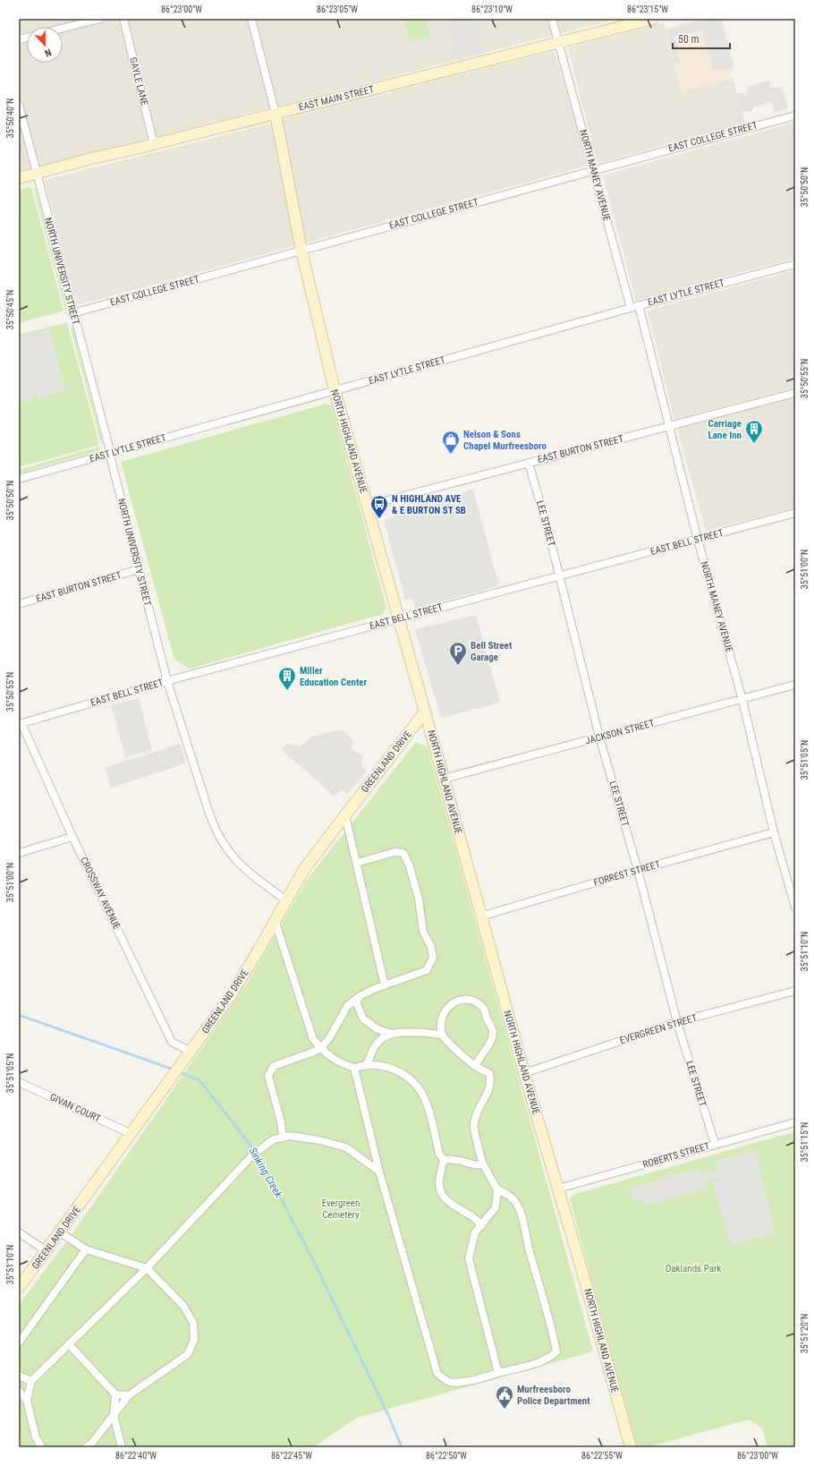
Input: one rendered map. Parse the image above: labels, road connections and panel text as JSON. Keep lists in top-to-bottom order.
{
  "streets": {
    "street": [
      "GAYLE LANE",
      "EAST MAIN STREET",
      "EAST COLLEGE STREET",
      "NORTH MANEY AVENUE",
      "NORTH UNIVERSITY STREET",
      "EAST LYTLE STREET",
      "NORTH HIGHLAND AVENUE",
      "EAST BURTON STREET",
      "LEE STREET",
      "EAST BELL STREET",
      "JACKSON STREET",
      "GREENLAND DRIVE",
      "FORREST STREET",
      "CROSSWAY AVENUE",
      "EVERGREEN STREET",
      "GIVAN COURT",
      "ROBERTS STREET"
    ]
  },
  "crossings": [
    ["GAYLE LANE", "EAST MAIN STREET"],
    ["EAST MAIN STREET", "NORTH MANEY AVENUE"],
    ["EAST MAIN STREET", "NORTH UNIVERSITY STREET"],
    ["EAST MAIN STREET", "NORTH HIGHLAND AVENUE"],
    ["EAST COLLEGE STREET", "NORTH MANEY AVENUE"],
    ["EAST COLLEGE STREET", "NORTH UNIVERSITY STREET"],
    ["EAST COLLEGE STREET", "NORTH HIGHLAND AVENUE"],
    ["NORTH MANEY AVENUE", "EAST LYTLE STREET"],
    ["NORTH MANEY AVENUE", "EAST BURTON STREET"],
    ["NORTH MANEY AVENUE", "EAST BELL STREET"],
    ["NORTH MANEY AVENUE", "JACKSON STREET"],
    ["NORTH MANEY AVENUE", "FORREST STREET"],
    ["NORTH UNIVERSITY STREET", "EAST LYTLE STREET"],
    ["NORTH UNIVERSITY STREET", "EAST BURTON STREET"],
    ["NORTH UNIVERSITY STREET", "EAST BELL STREET"],
    ["NORTH UNIVERSITY STREET", "GREENLAND DRIVE"],
    ["EAST LYTLE STREET", "NORTH HIGHLAND AVENUE"],
    ["NORTH HIGHLAND AVENUE", "EAST BURTON STREET"],
    ["NORTH HIGHLAND AVENUE", "EAST BELL STREET"],
    ["NORTH HIGHLAND AVENUE", "JACKSON STREET"],
    ["NORTH HIGHLAND AVENUE", "GREENLAND DRIVE"],
    ["NORTH HIGHLAND AVENUE", "FORREST STREET"],
    ["NORTH HIGHLAND AVENUE", "EVERGREEN STREET"],
    ["NORTH HIGHLAND AVENUE", "ROBERTS STREET"],
    ["EAST BURTON STREET", "LEE STREET"],
    ["LEE STREET", "EAST BELL STREET"],
    ["LEE STREET", "JACKSON STREET"],
    ["LEE STREET", "FORREST STREET"],
    ["LEE STREET", "EVERGREEN STREET"],
    ["LEE STREET", "ROBERTS STREET"],
    ["EAST BELL STREET", "CROSSWAY AVENUE"],
    ["GREENLAND DRIVE", "CROSSWAY AVENUE"],
    ["GREENLAND DRIVE", "GIVAN COURT"]
  ],
  "water": ["Sinking Creek"],
  "parks": ["Evergreen Cemetery", "Oaklands Park"],
  "places": {
    "building": ["Carriage Lane Inn", "Miller Education Center"],
    "shop": ["Nelson & Sons Chapel Murfreesboro"],
    "bus stop": ["N HIGHLAND AVE & E BURTON ST SB"],
    "parking": ["Bell Street Garage"],
    "public building": ["Murfreesboro Police Department"]
  },
  "scale_bar": "50 m",
  "north": "bottom",
  "coordinates": [
    "86°23'00\"W",
    "86°23'05\"W",
    "86°23'10\"W",
    "86°23'15\"W",
    "35°50'40\"N",
    "35°50'50\"N",
    "35°50'45\"N",
    "35°50'55\"N",
    "35°51'00\"N",
    "35°51'05\"N",
    "35°51'10\"N",
    "35°51'15\"N",
    "35°51'20\"N",
    "86°22'40\"W",
    "86°22'45\"W",
    "86°22'50\"W",
    "86°22'55\"W"
  ]
}
